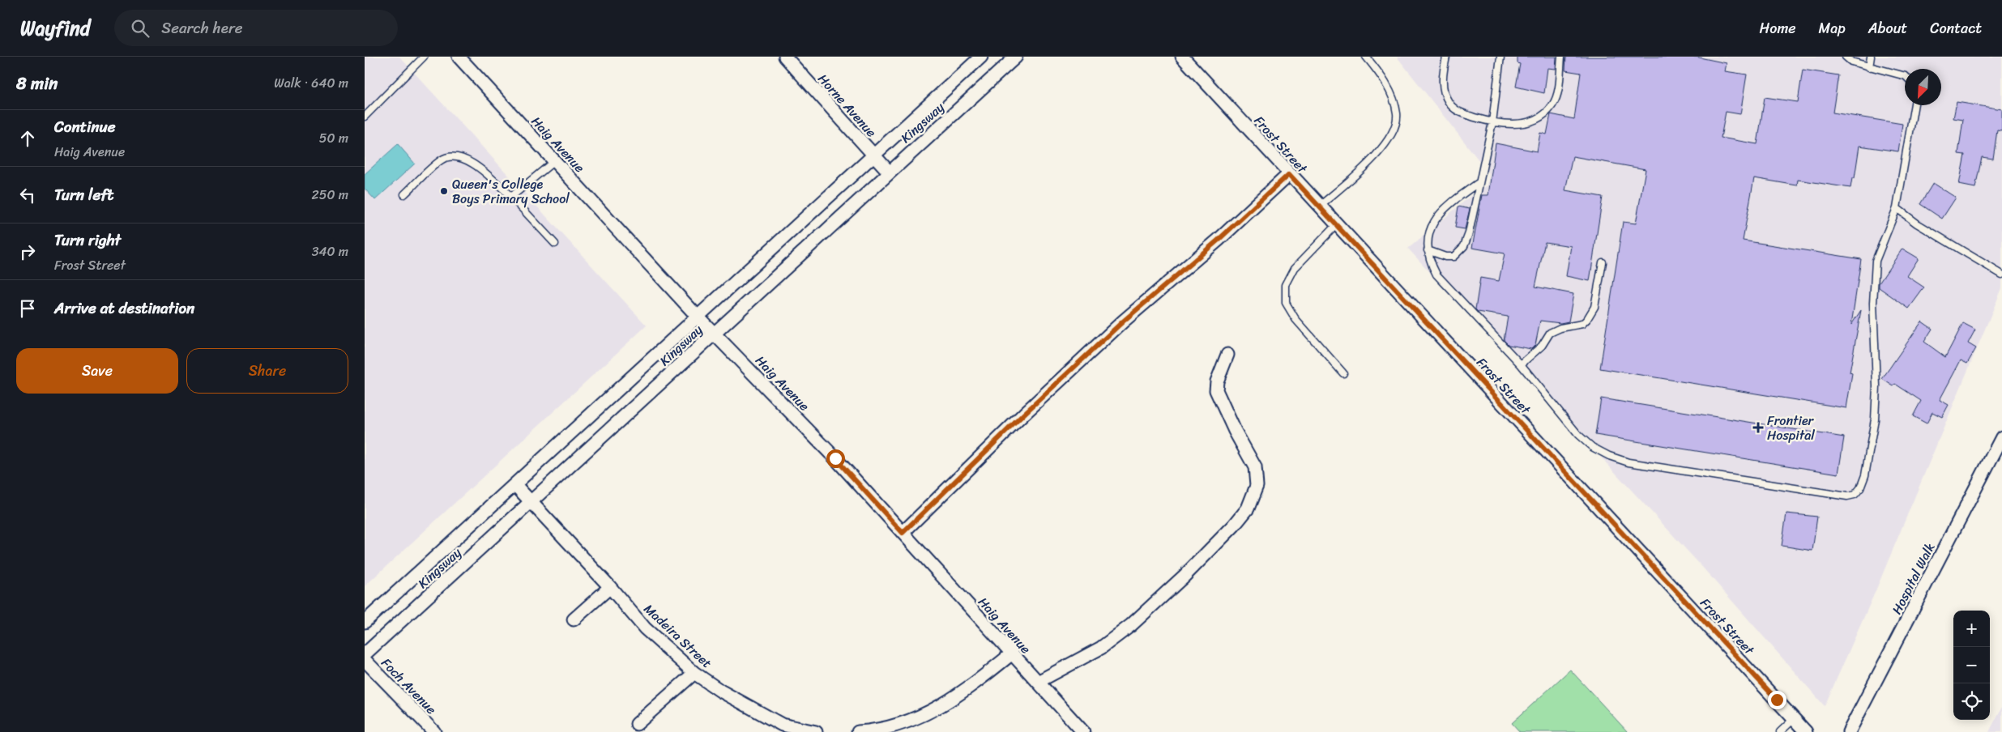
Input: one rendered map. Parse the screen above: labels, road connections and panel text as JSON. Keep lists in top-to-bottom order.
{
  "streets": {
    "street": [
      "Horne Avenue",
      "Kingsway",
      "Haig Avenue",
      "Frost Street",
      "Hospital Walk",
      "Madeira Street",
      "Foch Avenue"
    ]
  },
  "crossings": [
    ["Horne Avenue", "Kingsway"],
    ["Kingsway", "Haig Avenue"],
    ["Kingsway", "Madeira Street"]
  ],
  "places": {
    "other": ["Queen's College Boys Primary School"],
    "health": ["Frontier Hospital"]
  },
  "north": "bottom left",
  "page": {
    "header": "Wayfind",
    "search": "Search here",
    "nav": [
      "Home",
      "Map",
      "About",
      "Contact"
    ],
    "heading": ["8 min", "Walk · 640 m"],
    "list": [
      ["Continue", "Haig Avenue", "50 m"],
      ["Turn left", "250 m"],
      ["Turn right", "Frost Street", "340 m"],
      "Arrive at destination"
    ],
    "buttons": ["Save", "Share"],
    "map_buttons": ["+", "−"]
  }
}
